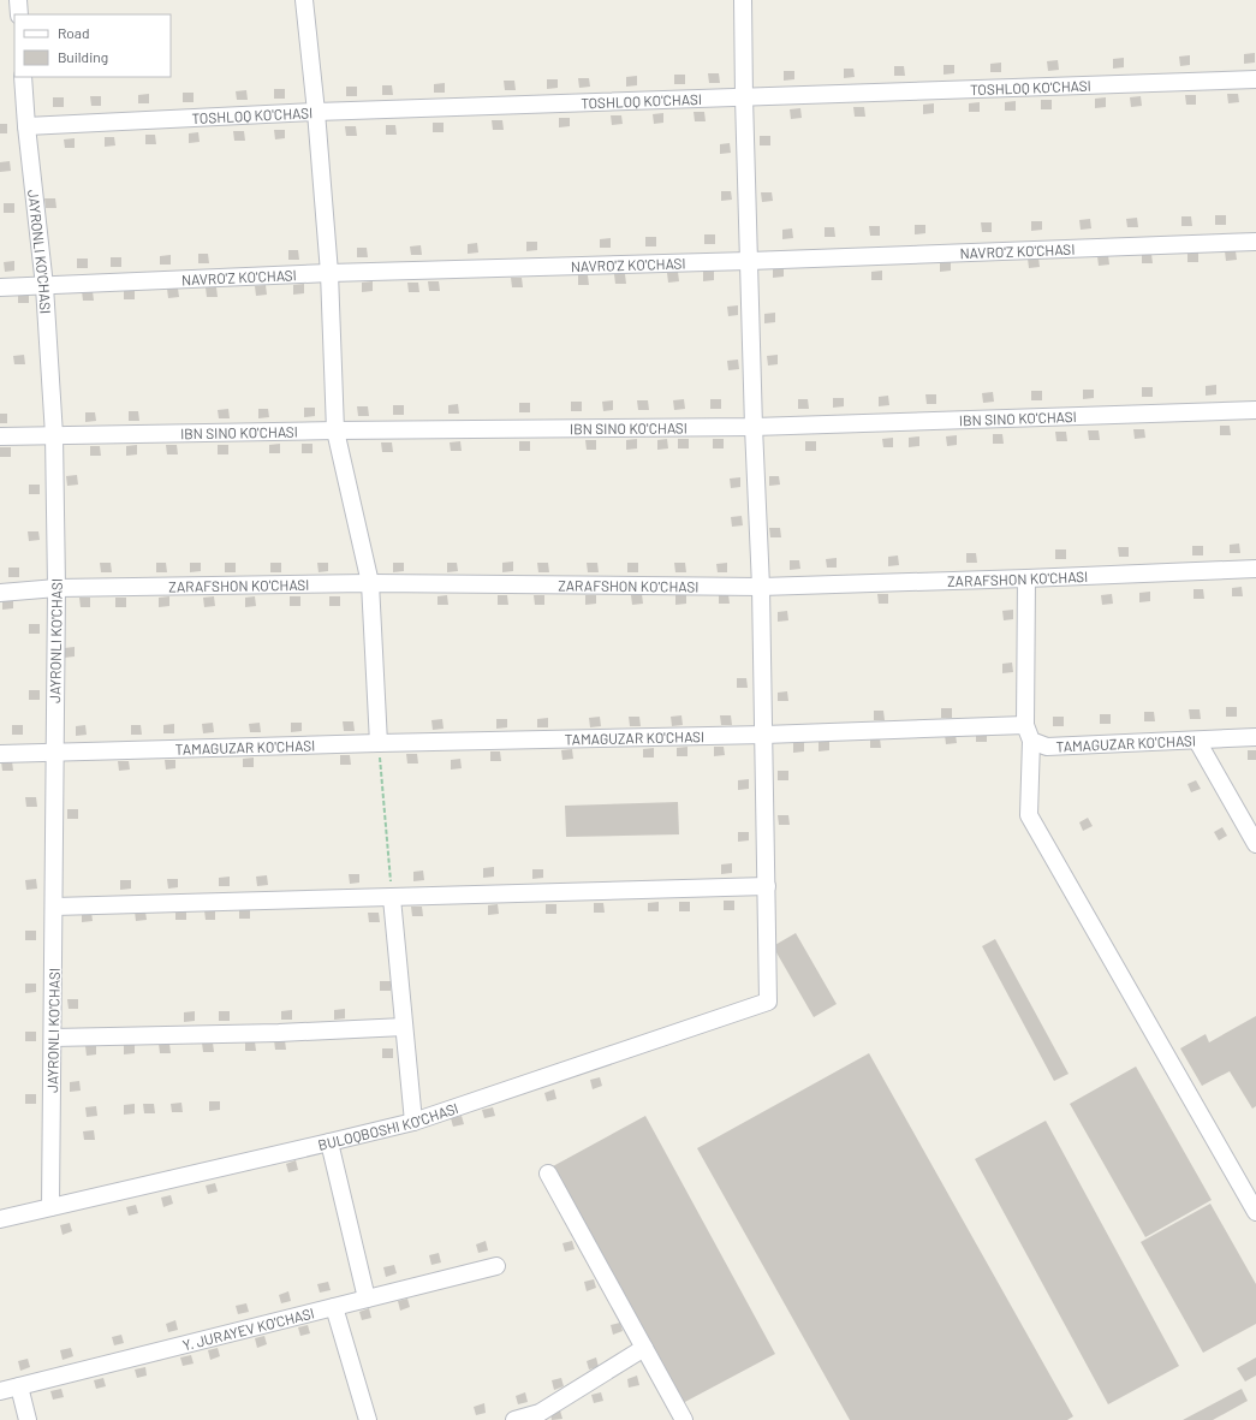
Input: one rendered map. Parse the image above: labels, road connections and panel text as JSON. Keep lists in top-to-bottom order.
{
  "streets": {
    "street": [
      "TOSHLOQ KO'CHASI",
      "NAVRO'Z KO'CHASI",
      "JAYRONLI KO'CHASI",
      "IBN SINO KO'CHASI",
      "ZARAFSHON KO'CHASI",
      "TAMAGUZAR KO'CHASI",
      "BULOQBOSHI KO'CHASI",
      "Y. JURAYEV KO'CHASI"
    ]
  },
  "crossings": [
    ["TOSHLOQ KO'CHASI", "JAYRONLI KO'CHASI"],
    ["NAVRO'Z KO'CHASI", "JAYRONLI KO'CHASI"],
    ["JAYRONLI KO'CHASI", "IBN SINO KO'CHASI"],
    ["JAYRONLI KO'CHASI", "ZARAFSHON KO'CHASI"],
    ["JAYRONLI KO'CHASI", "TAMAGUZAR KO'CHASI"],
    ["JAYRONLI KO'CHASI", "BULOQBOSHI KO'CHASI"]
  ],
  "legend": ["Road", "Building"]
}
